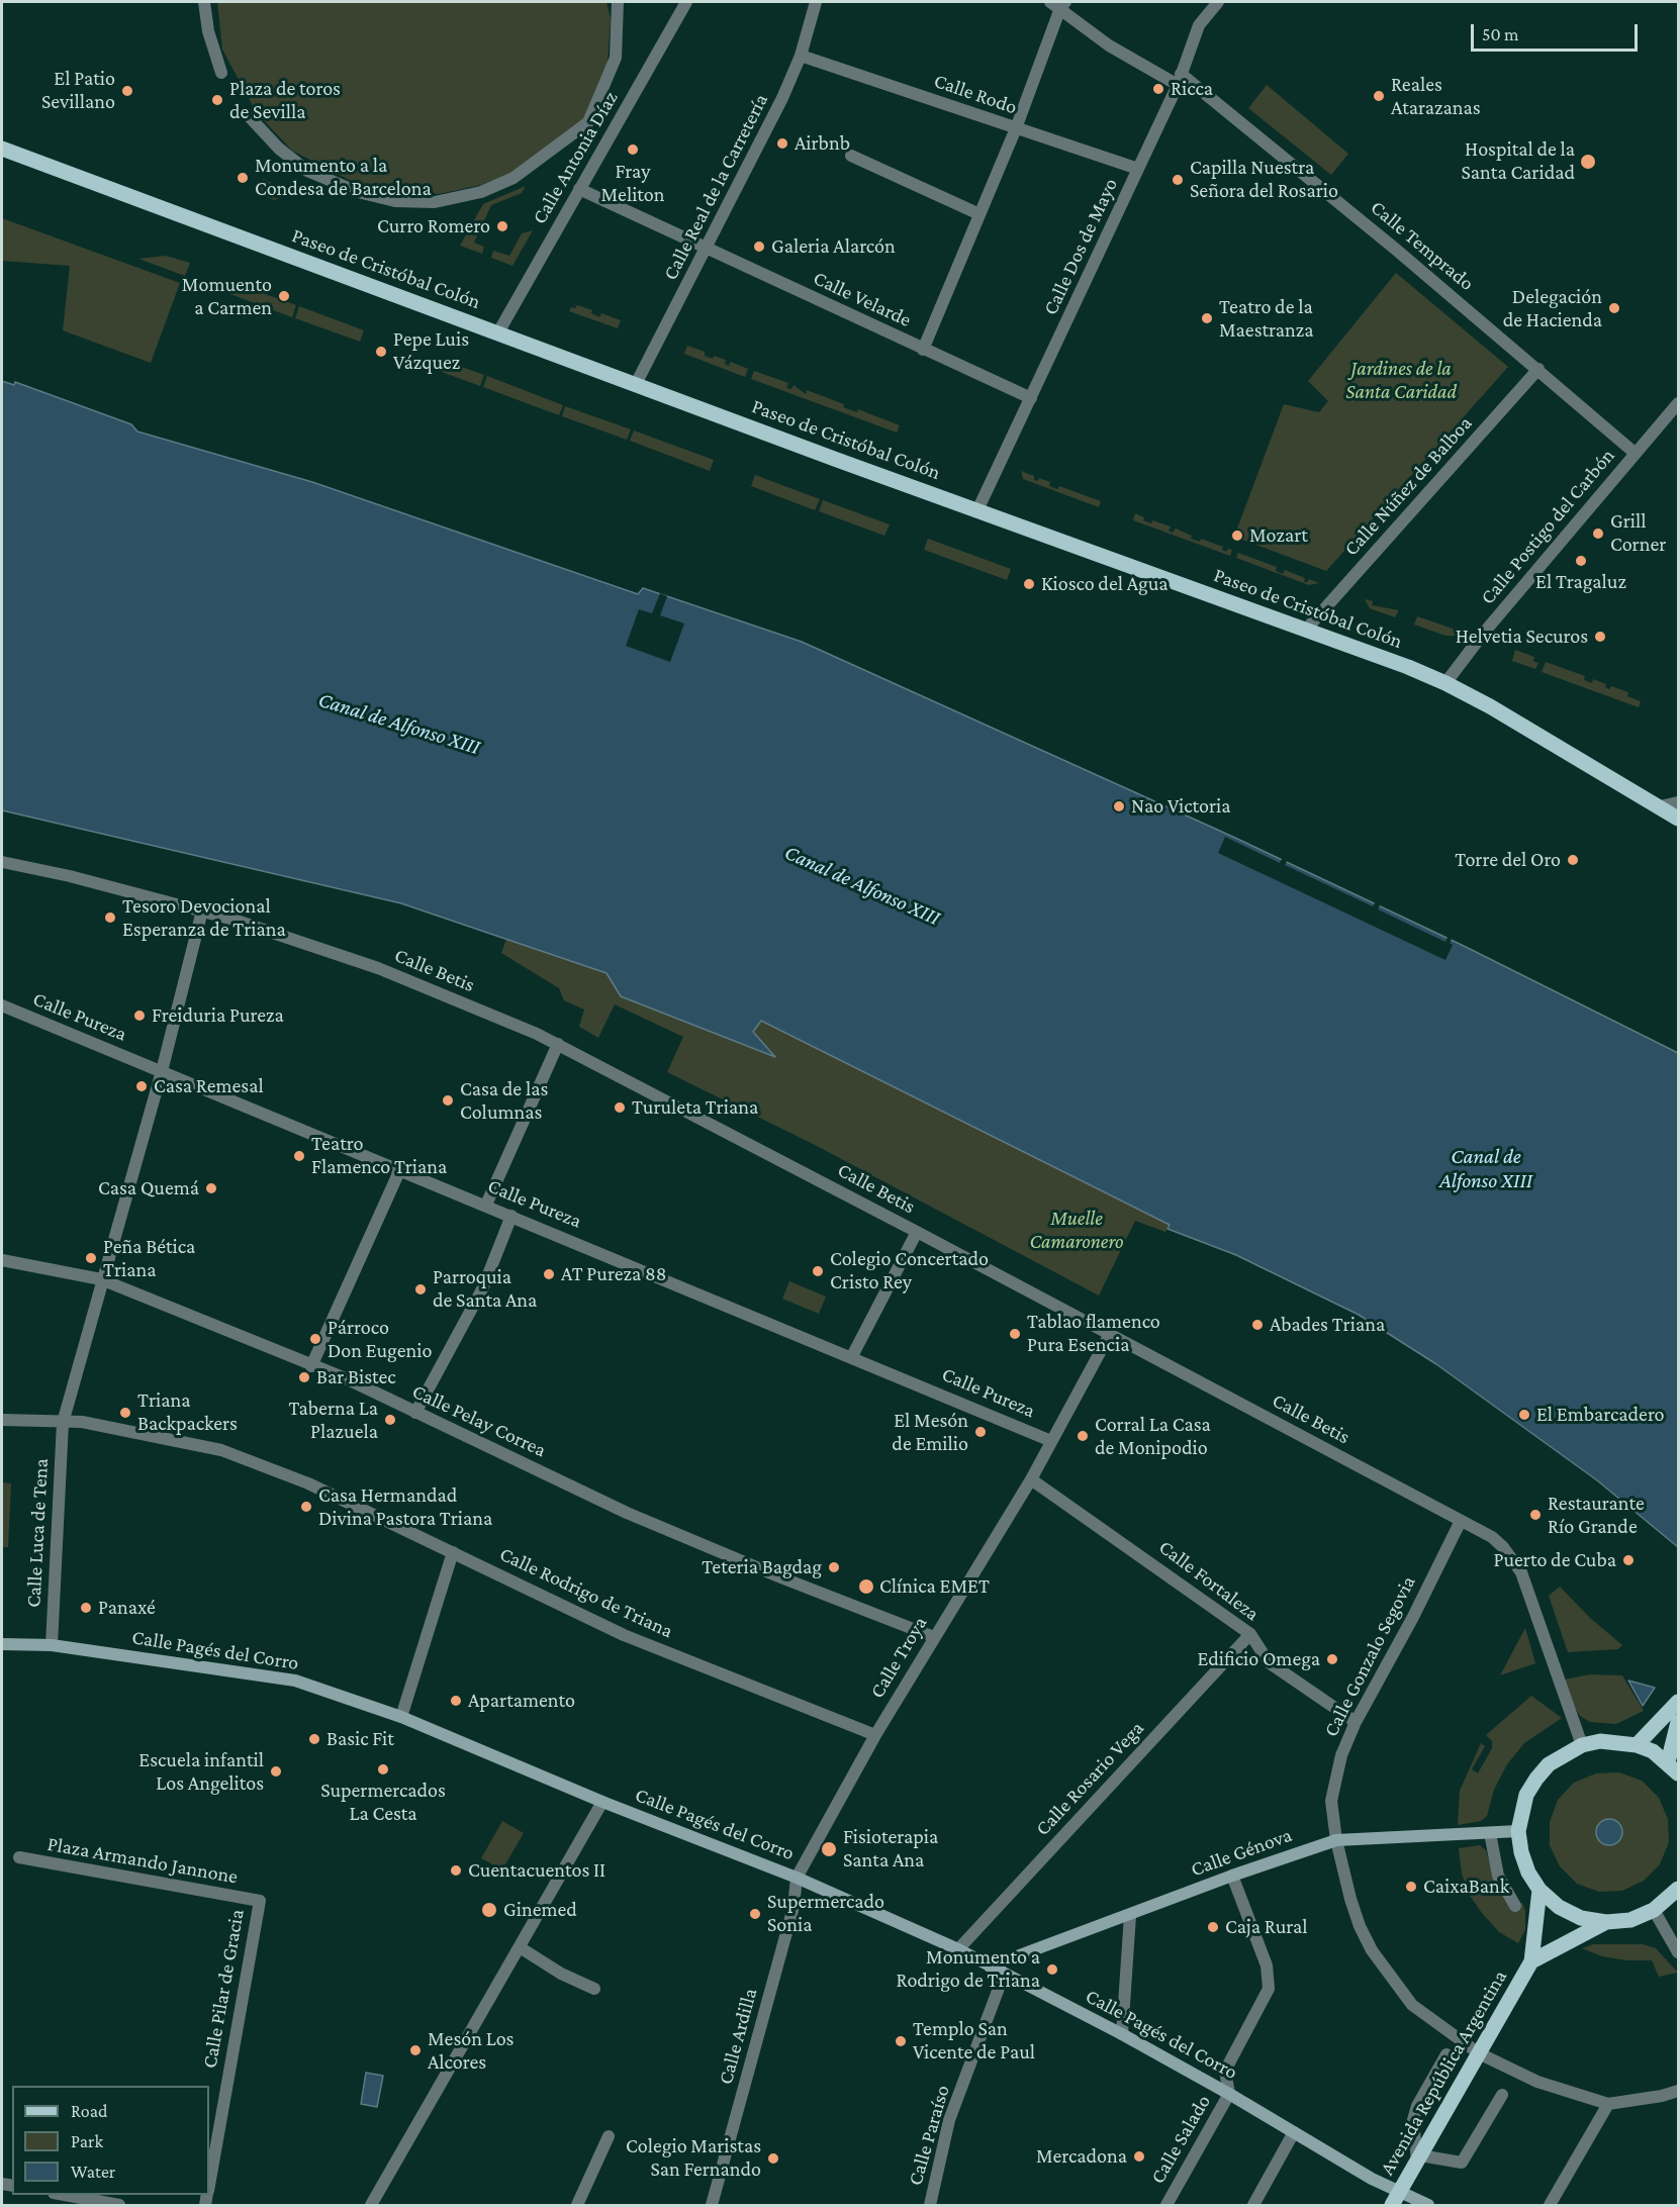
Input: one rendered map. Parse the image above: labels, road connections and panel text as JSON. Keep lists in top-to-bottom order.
{
  "streets": {
    "main road": [
      "Paseo de Cristóbal Colón",
      "Calle Pagés del Corro",
      "Calle Génova",
      "Avenida República Argentina"
    ],
    "street": [
      "Calle Rodo",
      "Calle Antonia Díaz",
      "Calle Real de la Carretería",
      "Calle Temprado",
      "Calle Dos de Mayo",
      "Calle Velarde",
      "Calle Núñez de Balboa",
      "Calle Postigo del Carbón",
      "Calle Betis",
      "Calle Pureza",
      "Calle Pelay Correa",
      "Calle Luca de Tena",
      "Calle Fortaleza",
      "Calle Rodrigo de Triana",
      "Calle Gonzalo Segovia",
      "Calle Troya",
      "Calle Rosario Vega",
      "Plaza Armando Jannone",
      "Calle Pilar de Gracia",
      "Calle Ardilla",
      "Calle Paraíso",
      "Calle Salado"
    ]
  },
  "crossings": [
    ["Calle Rodo", "Calle Real de la Carretería"],
    ["Calle Rodo", "Calle Dos de Mayo"],
    ["Calle Antonia Díaz", "Paseo de Cristóbal Colón"],
    ["Calle Antonia Díaz", "Calle Velarde"],
    ["Calle Real de la Carretería", "Paseo de Cristóbal Colón"],
    ["Calle Real de la Carretería", "Calle Velarde"],
    ["Calle Temprado", "Calle Dos de Mayo"],
    ["Calle Temprado", "Calle Núñez de Balboa"],
    ["Calle Temprado", "Calle Postigo del Carbón"],
    ["Calle Dos de Mayo", "Paseo de Cristóbal Colón"],
    ["Calle Dos de Mayo", "Calle Velarde"],
    ["Paseo de Cristóbal Colón", "Calle Núñez de Balboa"],
    ["Paseo de Cristóbal Colón", "Calle Postigo del Carbón"],
    ["Calle Betis", "Calle Luca de Tena"],
    ["Calle Betis", "Calle Gonzalo Segovia"],
    ["Calle Betis", "Calle Troya"],
    ["Calle Pureza", "Calle Luca de Tena"],
    ["Calle Pureza", "Calle Troya"],
    ["Calle Pelay Correa", "Calle Luca de Tena"],
    ["Calle Pelay Correa", "Calle Troya"],
    ["Calle Luca de Tena", "Calle Rodrigo de Triana"],
    ["Calle Luca de Tena", "Calle Pagés del Corro"],
    ["Calle Fortaleza", "Calle Gonzalo Segovia"],
    ["Calle Fortaleza", "Calle Troya"],
    ["Calle Fortaleza", "Calle Rosario Vega"],
    ["Calle Rodrigo de Triana", "Calle Troya"],
    ["Calle Pagés del Corro", "Calle Troya"],
    ["Calle Pagés del Corro", "Calle Rosario Vega"],
    ["Calle Pagés del Corro", "Calle Génova"],
    ["Calle Pagés del Corro", "Calle Ardilla"],
    ["Calle Pagés del Corro", "Avenida República Argentina"],
    ["Calle Pagés del Corro", "Calle Paraíso"],
    ["Calle Pagés del Corro", "Calle Salado"],
    ["Calle Gonzalo Segovia", "Calle Génova"],
    ["Calle Gonzalo Segovia", "Avenida República Argentina"],
    ["Calle Troya", "Calle Ardilla"],
    ["Plaza Armando Jannone", "Calle Pilar de Gracia"]
  ],
  "water": ["Canal de Alfonso XIII"],
  "parks": ["Jardines de la Santa Caridad", "Muelle Camaronero"],
  "places": [
    "Ricca",
    "El Patio Sevillano",
    "Reales Atarazanas",
    "Plaza de toros de Sevilla",
    "Airbnb",
    "Fray Meliton",
    "Hospital de la Santa Caridad",
    "Monumento a la Condesa de Barcelona",
    "Capilla Nuestra Señora del Rosario",
    "Curro Romero",
    "Galeria Alarcón",
    "Momuento a Carmen",
    "Delegación de Hacienda",
    "Teatro de la Maestranza",
    "Pepe Luis Vázquez",
    "Grill Corner",
    "Mozart",
    "El Tragaluz",
    "Kiosco del Agua",
    "Helvetia Securos",
    "Nao Victoria",
    "Torre del Oro",
    "Tesoro Devocional Esperanza de Triana",
    "Freiduria Pureza",
    "Casa Remesal",
    "Casa de las Columnas",
    "Turuleta Triana",
    "Teatro Flamenco Triana",
    "Casa Quemá",
    "Peña Bética Triana",
    "Colegio Concertado Cristo Rey",
    "AT Pureza 88",
    "Parroquia de Santa Ana",
    "Abades Triana",
    "Tablao flamenco Pura Esencia",
    "Párroco Don Eugenio",
    "Bar Bistec",
    "Triana Backpackers",
    "El Embarcadero",
    "Taberna La Plazuela",
    "El Mesón de Emilio",
    "Corral La Casa de Monipodio",
    "Casa Hermandad Divina Pastora Triana",
    "Restaurante Río Grande",
    "Puerto de Cuba",
    "Teteria Bagdag",
    "Clínica EMET",
    "Panaxé",
    "Edificio Omega",
    "Apartamento",
    "Basic Fit",
    "Supermercados La Cesta",
    "Escuela infantil Los Angelitos",
    "Fisioterapia Santa Ana",
    "Cuentacuentos II",
    "CaixaBank",
    "Ginemed",
    "Supermercado Sonia",
    "Caja Rural",
    "Monumento a Rodrigo de Triana",
    "Templo San Vicente de Paul",
    "Mesón Los Alcores",
    "Mercadona",
    "Colegio Maristas San Fernando"
  ],
  "legend": ["Road", "Park", "Water"],
  "scale_bar": "50 m"
}
